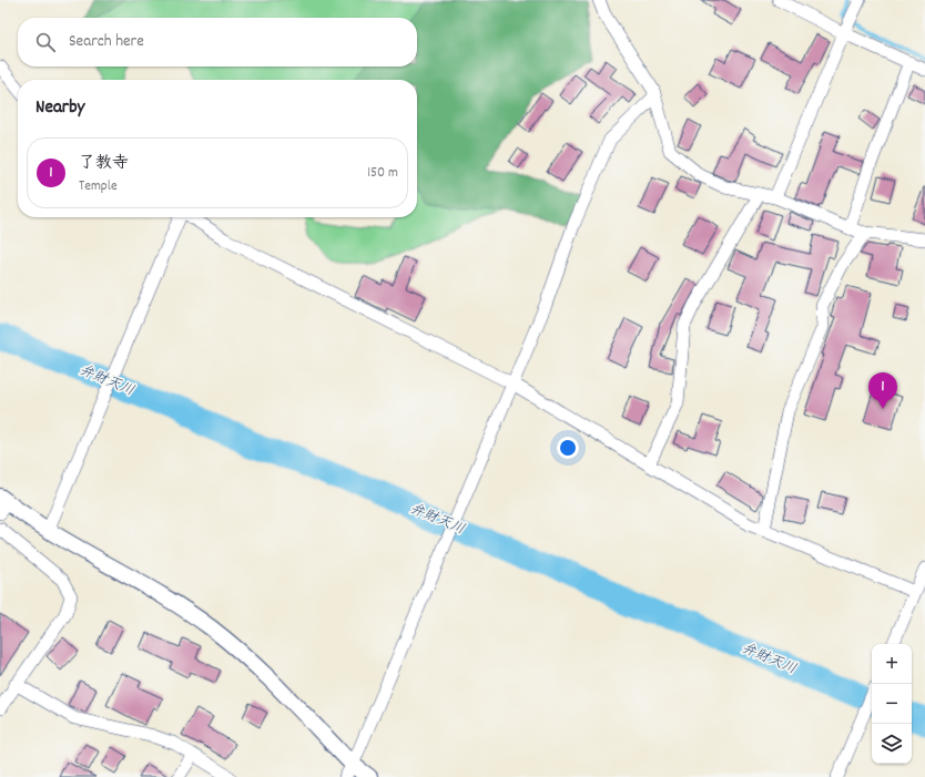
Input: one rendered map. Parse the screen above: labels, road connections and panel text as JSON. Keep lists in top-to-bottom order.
{
  "water": ["弁財天川"],
  "page": {
    "search": "Search here",
    "heading": "Nearby",
    "list": [
      {
        "mark": "1",
        "name": "了教寺",
        "note": "Temple",
        "value": "150 m"
      }
    ],
    "pins": "1",
    "map_buttons": ["+", "−"]
  }
}
